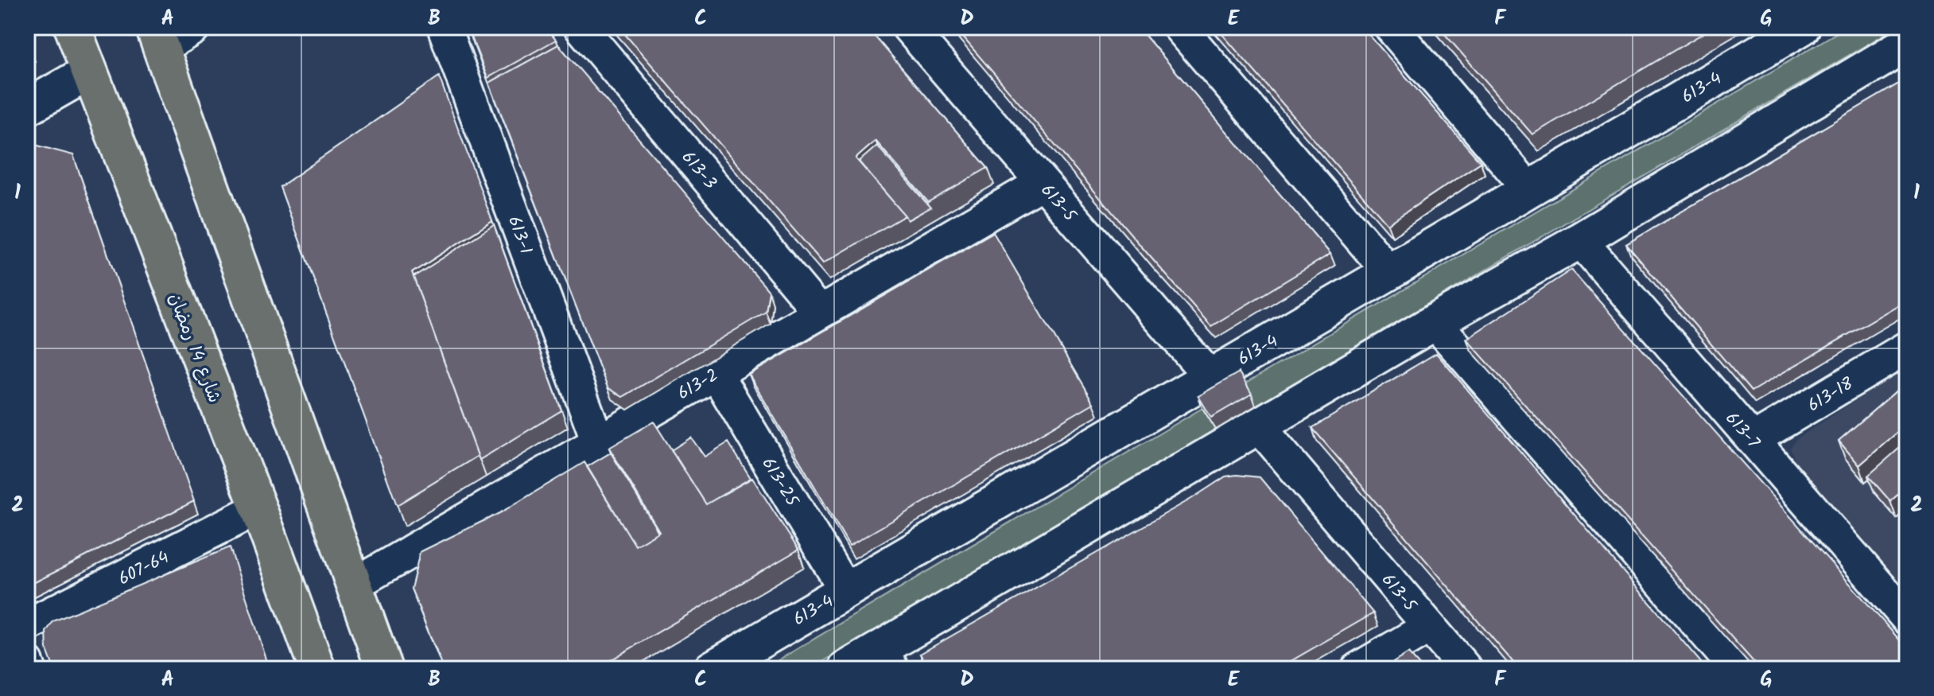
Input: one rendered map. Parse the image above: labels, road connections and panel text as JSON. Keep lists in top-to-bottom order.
{
  "streets": {
    "main road": ["شارع 14 رمضان"],
    "street": [
      "613-4",
      "613-3",
      "613-5",
      "613-1",
      "613-2",
      "613-18",
      "613-7",
      "613-25",
      "607-64"
    ]
  },
  "crossings": [
    ["613-4", "613-5"],
    ["613-4", "613-25"],
    ["613-3", "613-2"],
    ["613-5", "613-2"],
    ["613-1", "613-2"],
    ["شارع 14 رمضان", "607-64"],
    ["613-2", "613-25"],
    ["613-18", "613-7"]
  ],
  "grid": {
    "columns": [
      "A",
      "B",
      "C",
      "D",
      "E",
      "F",
      "G"
    ],
    "rows": ["1", "2"]
  }
}
